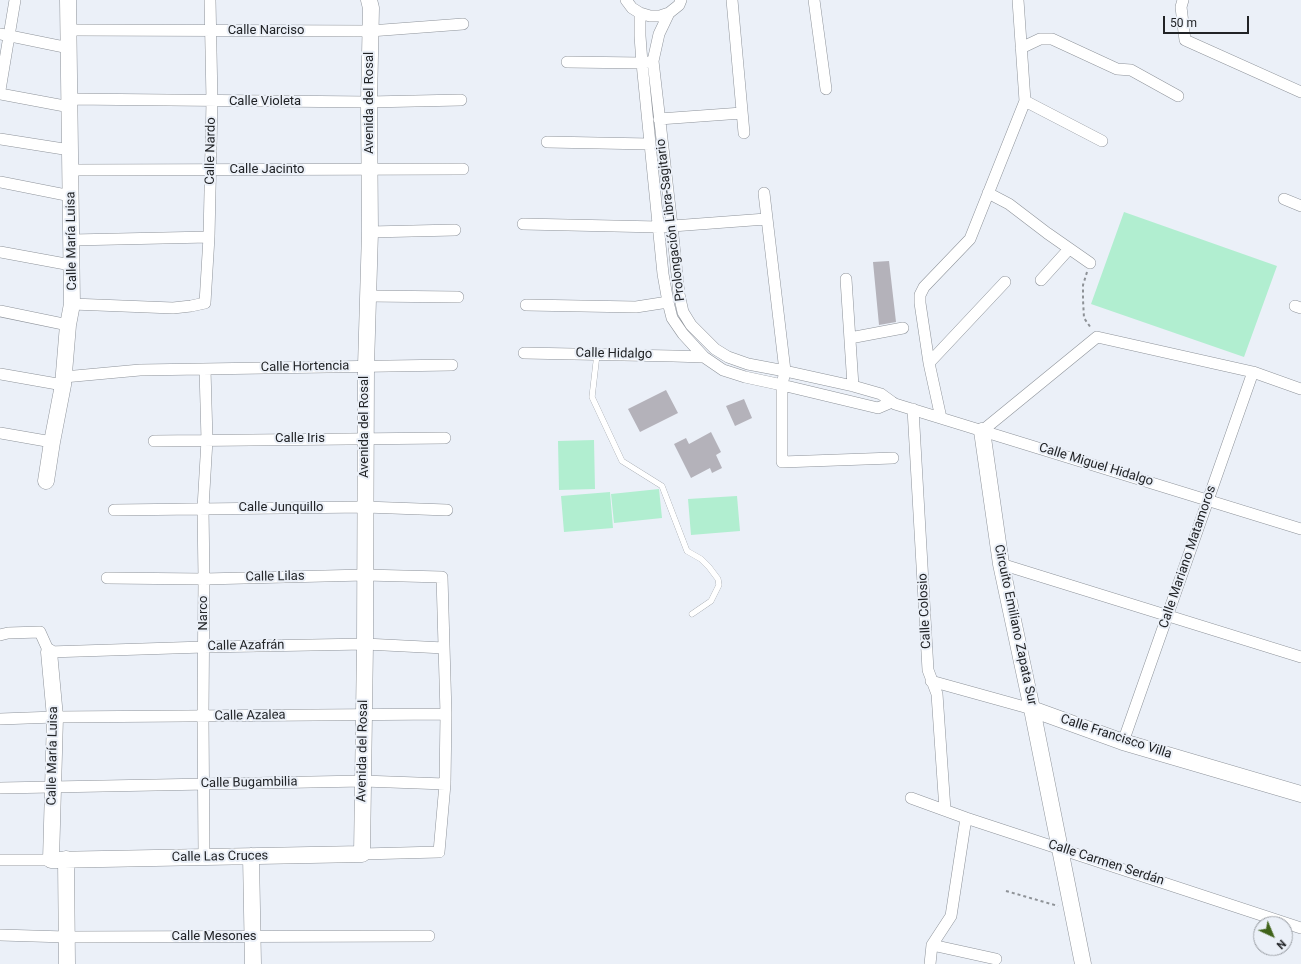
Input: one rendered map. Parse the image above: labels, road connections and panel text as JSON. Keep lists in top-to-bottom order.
{
  "streets": {
    "street": [
      "Calle Narciso",
      "Calle Violeta",
      "Avenida del Rosal",
      "Calle Nardo",
      "Calle Jacinto",
      "Prolongación Libra-Sagitario",
      "Calle María Luisa",
      "Calle Hidalgo",
      "Calle Hortencia",
      "Calle Iris",
      "Calle Miguel Hidalgo",
      "Calle Junquillo",
      "Calle Mariano Matamoros",
      "Calle Lilas",
      "Calle Colosio",
      "Narco",
      "Circuito Emiliano Zapata Sur",
      "Calle Azafrán",
      "Calle Azalea",
      "Calle Francisco Villa",
      "Calle Bugambilia",
      "Calle Las Cruces",
      "Calle Carmen Serdán",
      "Calle Mesones"
    ]
  },
  "crossings": [
    ["Calle Narciso", "Avenida del Rosal"],
    ["Calle Narciso", "Calle Nardo"],
    ["Calle Narciso", "Calle María Luisa"],
    ["Calle Violeta", "Avenida del Rosal"],
    ["Calle Violeta", "Calle Nardo"],
    ["Calle Violeta", "Calle María Luisa"],
    ["Avenida del Rosal", "Calle Jacinto"],
    ["Avenida del Rosal", "Calle Hortencia"],
    ["Avenida del Rosal", "Calle Iris"],
    ["Avenida del Rosal", "Calle Junquillo"],
    ["Avenida del Rosal", "Calle Lilas"],
    ["Avenida del Rosal", "Calle Azafrán"],
    ["Avenida del Rosal", "Calle Azalea"],
    ["Avenida del Rosal", "Calle Bugambilia"],
    ["Avenida del Rosal", "Calle Las Cruces"],
    ["Calle Nardo", "Calle Jacinto"],
    ["Calle Nardo", "Calle María Luisa"],
    ["Calle Jacinto", "Calle María Luisa"],
    ["Prolongación Libra-Sagitario", "Calle Hidalgo"],
    ["Prolongación Libra-Sagitario", "Calle Miguel Hidalgo"],
    ["Calle María Luisa", "Calle Azafrán"],
    ["Calle María Luisa", "Calle Azalea"],
    ["Calle María Luisa", "Calle Bugambilia"],
    ["Calle María Luisa", "Calle Las Cruces"],
    ["Calle María Luisa", "Calle Mesones"],
    ["Calle Hortencia", "Narco"],
    ["Calle Iris", "Narco"],
    ["Calle Miguel Hidalgo", "Calle Mariano Matamoros"],
    ["Calle Miguel Hidalgo", "Calle Colosio"],
    ["Calle Miguel Hidalgo", "Circuito Emiliano Zapata Sur"],
    ["Calle Junquillo", "Narco"],
    ["Calle Mariano Matamoros", "Calle Francisco Villa"],
    ["Calle Lilas", "Narco"],
    ["Calle Lilas", "Calle Azafrán"],
    ["Calle Colosio", "Calle Francisco Villa"],
    ["Calle Colosio", "Calle Carmen Serdán"],
    ["Narco", "Calle Azafrán"],
    ["Narco", "Calle Azalea"],
    ["Narco", "Calle Bugambilia"],
    ["Narco", "Calle Las Cruces"],
    ["Circuito Emiliano Zapata Sur", "Calle Francisco Villa"],
    ["Circuito Emiliano Zapata Sur", "Calle Carmen Serdán"],
    ["Calle Bugambilia", "Calle Las Cruces"]
  ],
  "scale_bar": "50 m",
  "north": "bottom right"
}
